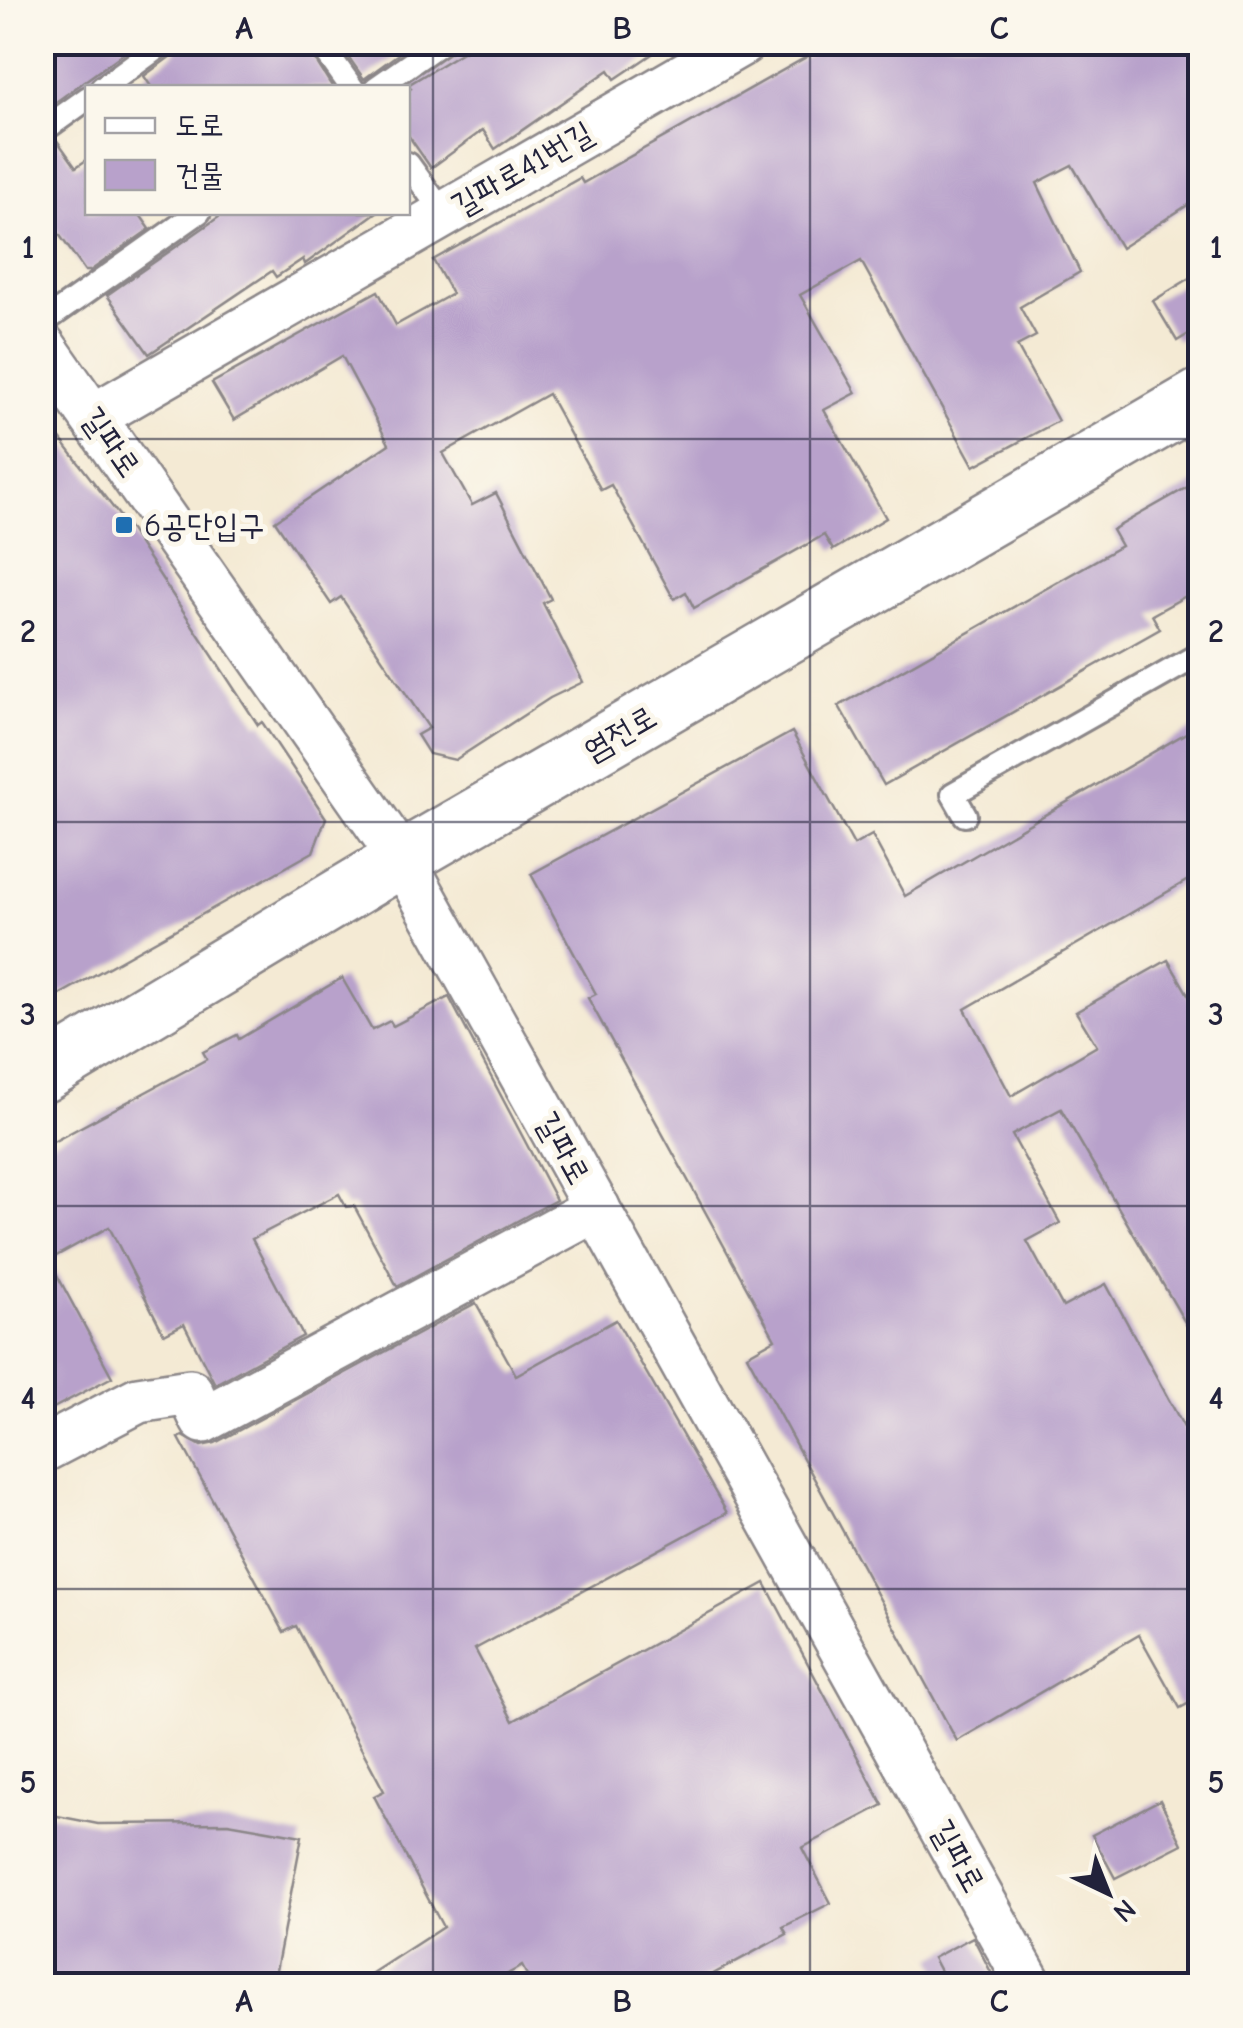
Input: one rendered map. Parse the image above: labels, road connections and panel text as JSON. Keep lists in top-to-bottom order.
{
  "streets": {
    "street": ["길파로41번길", "길파로", "염전로"]
  },
  "crossings": [
    ["길파로41번길", "길파로"],
    ["길파로", "염전로"]
  ],
  "places": {
    "transit": ["6공단입구"]
  },
  "legend": ["도로", "건물"],
  "north": "bottom right",
  "grid": {
    "columns": ["A", "B", "C"],
    "rows": [
      "1",
      "2",
      "3",
      "4",
      "5"
    ]
  }
}
